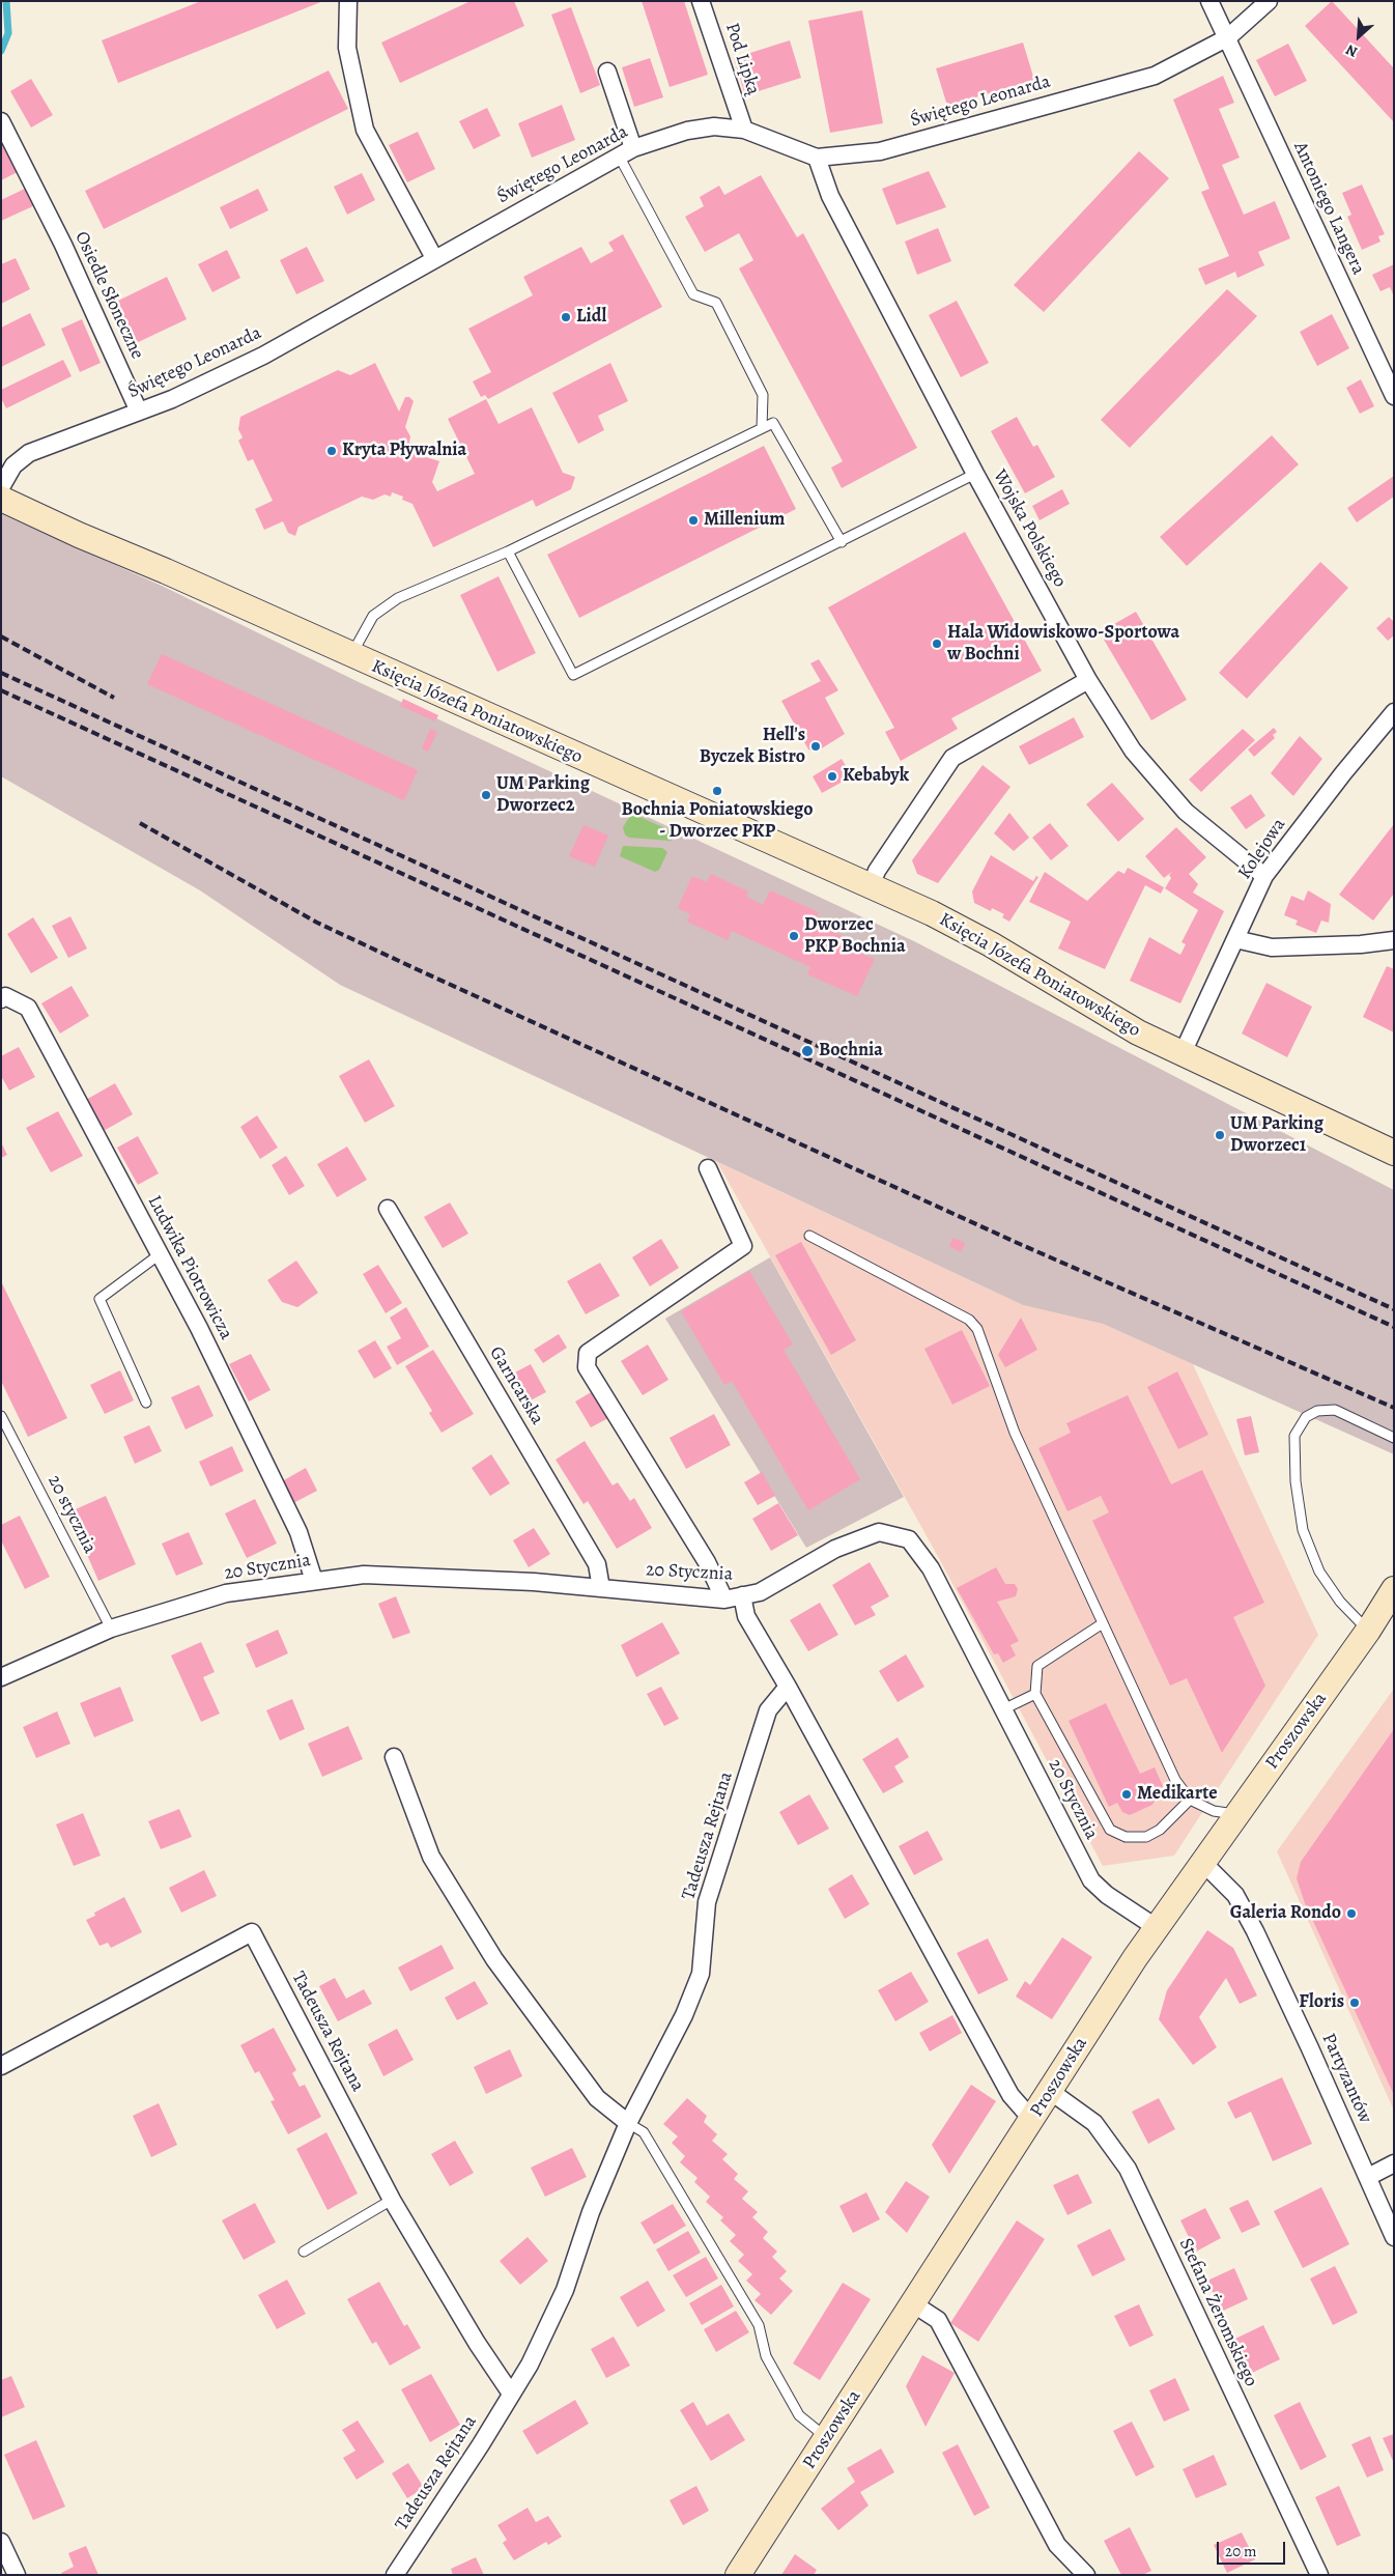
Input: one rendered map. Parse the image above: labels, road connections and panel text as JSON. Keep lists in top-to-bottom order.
{
  "streets": {
    "main road": ["Księcia Józefa Poniatowskiego", "Proszowska"],
    "street": [
      "Pod Lipką",
      "Świętego Leonarda",
      "Antoniego Langera",
      "Osiedle Słoneczne",
      "Wojska Polskiego",
      "Kolejowa",
      "Ludwika Piotrowicza",
      "Garncarska",
      "20 Stycznia",
      "Tadeusza Rejtana",
      "Partyzantów",
      "Stefana Żeromskiego"
    ],
    "lane": ["20 stycznia"]
  },
  "crossings": [
    ["Pod Lipką", "Świętego Leonarda"],
    ["Świętego Leonarda", "Antoniego Langera"],
    ["Świętego Leonarda", "Osiedle Słoneczne"],
    ["Świętego Leonarda", "Wojska Polskiego"],
    ["Wojska Polskiego", "Kolejowa"],
    ["Księcia Józefa Poniatowskiego", "Kolejowa"],
    ["Ludwika Piotrowicza", "20 Stycznia"],
    ["Garncarska", "20 Stycznia"],
    ["20 stycznia", "20 Stycznia"],
    ["20 Stycznia", "Proszowska"],
    ["Proszowska", "Partyzantów"],
    ["Proszowska", "Stefana Żeromskiego"]
  ],
  "places": [
    "Lidl",
    "Kryta Pływalnia",
    "Millenium",
    "Hala Widowiskowo-Sportowa w Bochni",
    "Hell's Byczek Bistro",
    "Kebabyk",
    "Bochnia Poniatowskiego - Dworzec PKP",
    "UM Parking Dworzec2",
    "Dworzec PKP Bochnia",
    "Bochnia",
    "UM Parking Dworzec1",
    "Medikarte",
    "Galeria Rondo",
    "Floris"
  ],
  "scale_bar": "20 m",
  "north": "bottom left"
}
